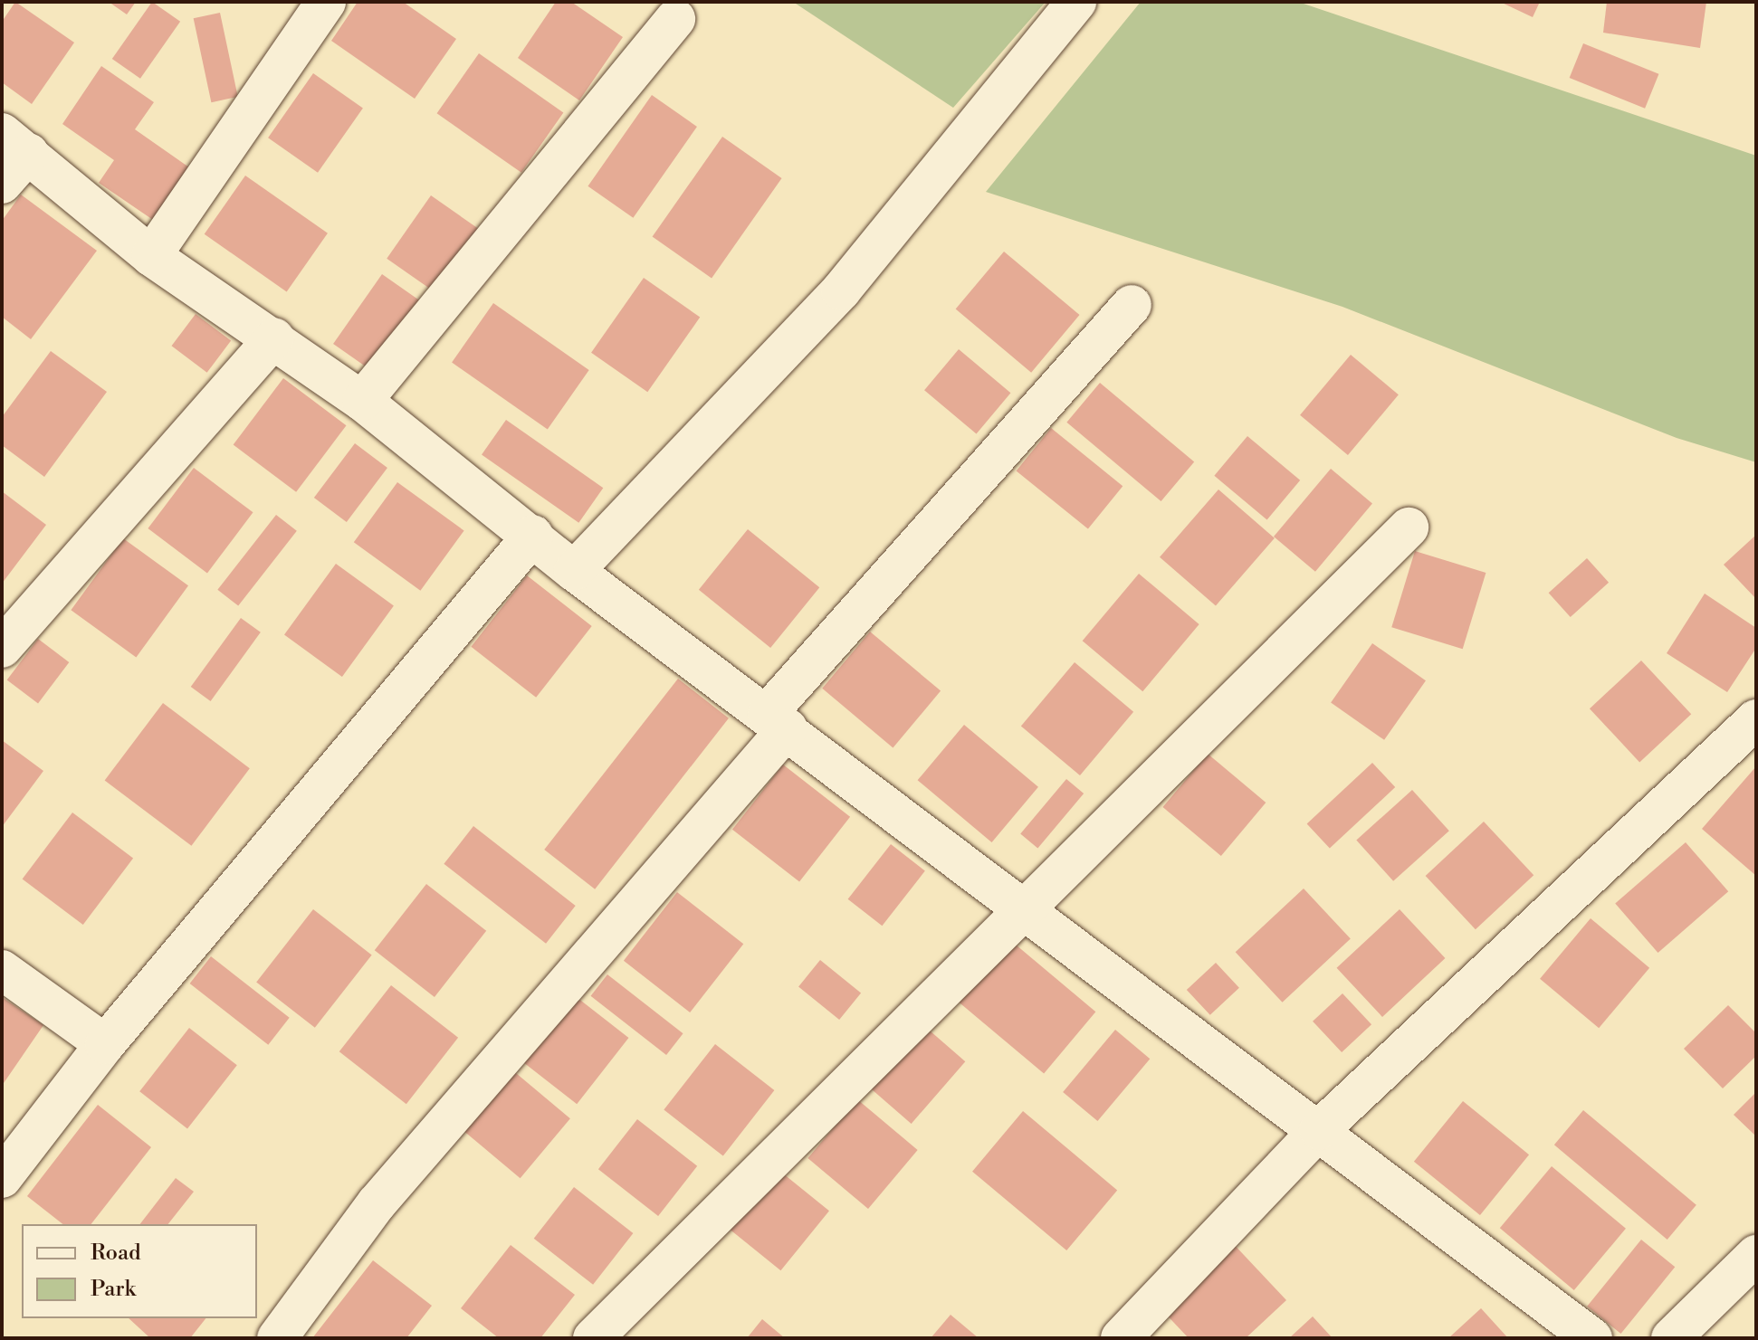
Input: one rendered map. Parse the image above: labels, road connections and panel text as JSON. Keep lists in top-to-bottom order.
{
  "legend": ["Road", "Park"]
}
